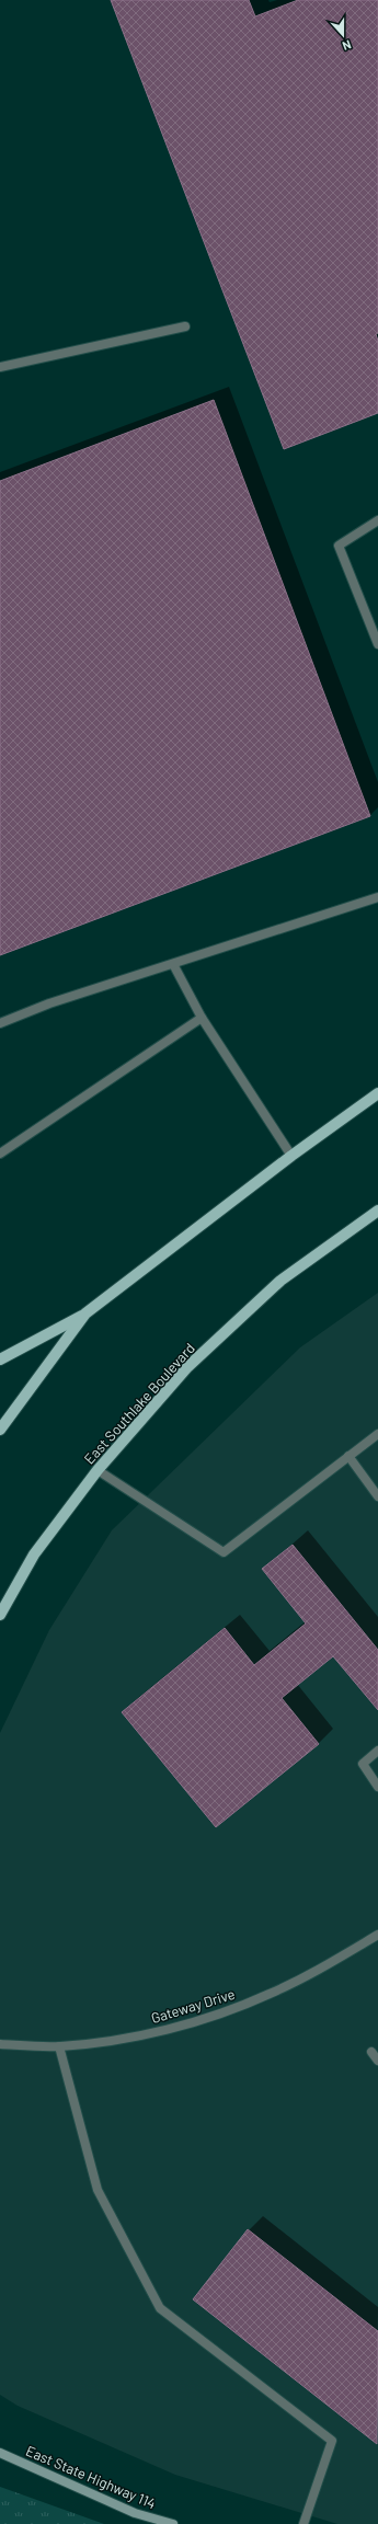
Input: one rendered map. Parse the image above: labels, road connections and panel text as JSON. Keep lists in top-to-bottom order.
{
  "streets": {
    "main road": ["East Southlake Boulevard", "East State Highway 114"],
    "street": ["Gateway Drive"]
  },
  "north": "bottom"
}
